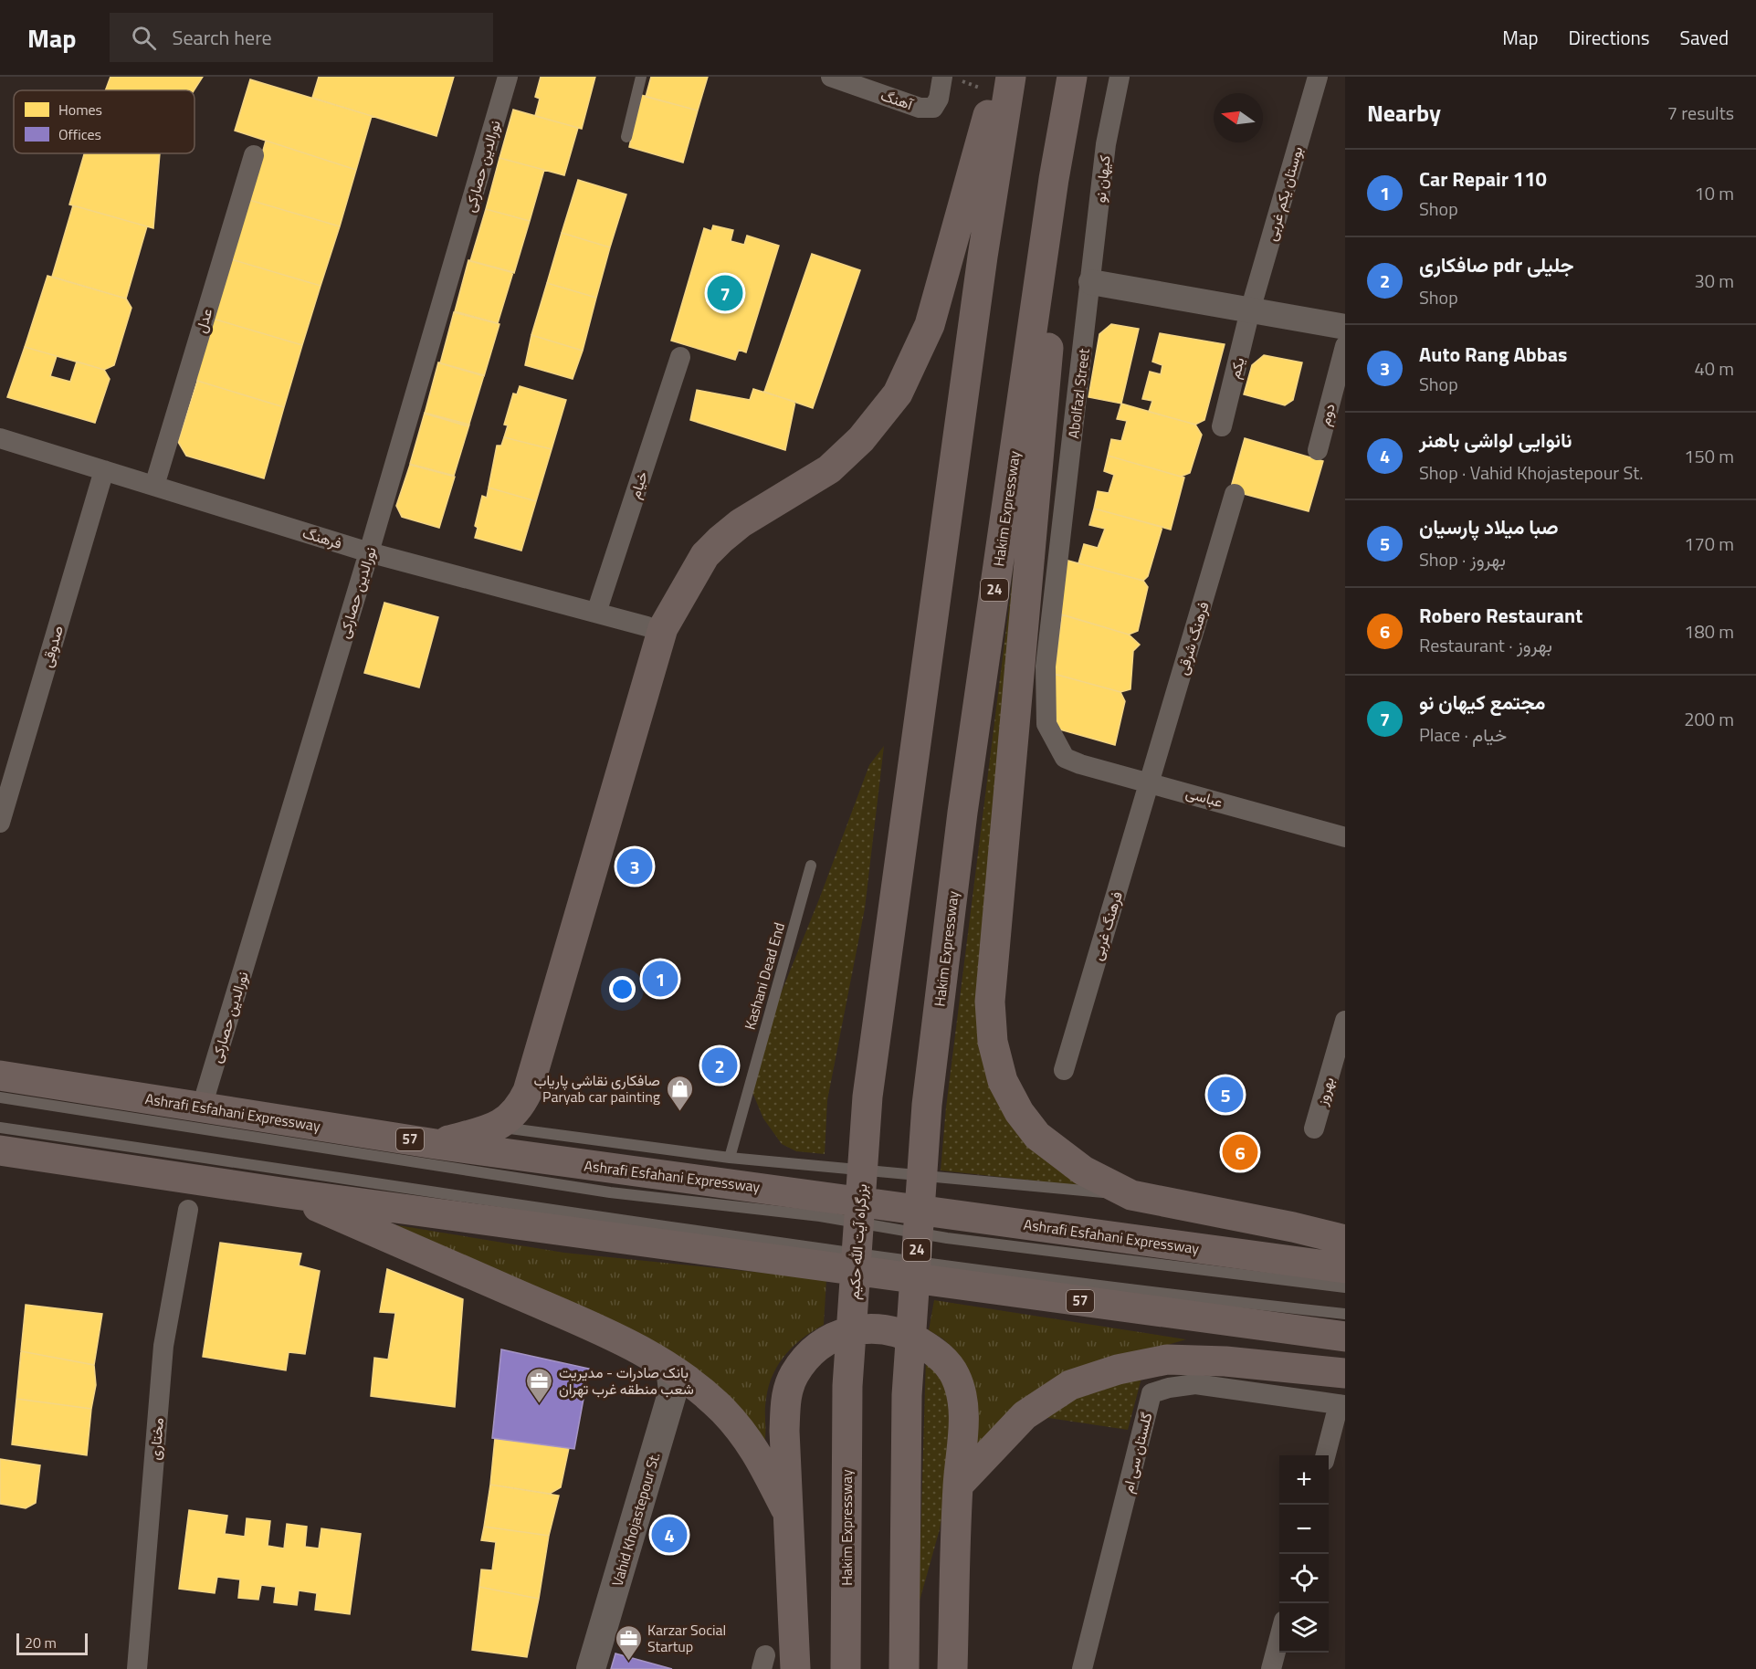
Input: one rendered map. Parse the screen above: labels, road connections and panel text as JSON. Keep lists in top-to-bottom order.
{
  "streets": {
    "highway": [
      "Hakim Expressway",
      "24",
      "Ashrafi Esfahani Expressway",
      "57",
      "بزرگراه آیت الله حکیم"
    ],
    "main road": ["Vahid Khojastepour St."],
    "street": [
      "آهنگ",
      "نورالدین حصارکی",
      "کیهان نو",
      "بوستان یکم غربی",
      "عدل",
      "یکم",
      "Abolfazl Street",
      "دوم",
      "خیام",
      "فرهنگ",
      "فرهنگ شرقی",
      "صدوقی",
      "عباسی",
      "فرهنگ غربی",
      "بهروز",
      "مختاری",
      "گلستان سی ام"
    ],
    "lane": ["Kashani Dead End"]
  },
  "crossings": [
    ["نورالدین حصارکی", "فرهنگ"],
    ["نورالدین حصارکی", "Ashrafi Esfahani Expressway"],
    ["کیهان نو", "Abolfazl Street"],
    ["بوستان یکم غربی", "یکم"],
    ["عدل", "فرهنگ"],
    ["Abolfazl Street", "عباسی"],
    ["خیام", "فرهنگ"],
    ["Hakim Expressway", "بزرگراه آیت الله حکیم"],
    ["فرهنگ", "صدوقی"],
    ["فرهنگ شرقی", "عباسی"],
    ["فرهنگ شرقی", "فرهنگ غربی"],
    ["عباسی", "فرهنگ غربی"]
  ],
  "places": {
    "shop": ["صافکاری نقاشی پاریاب Paryab car painting"],
    "office": ["بانک صادرات - مدیریت شعب منطقه غرب تهران", "Karzar Social Startup"]
  },
  "legend": ["Homes", "Offices"],
  "scale_bar": "20 m",
  "north": "left",
  "page": {
    "header": "Map",
    "search": "Search here",
    "nav": ["Map", "Directions", "Saved"],
    "heading": ["Nearby", "7 results"],
    "list": [
      {
        "mark": "1",
        "name": "Car Repair 110",
        "note": "Shop",
        "value": "10 m"
      },
      {
        "mark": "2",
        "name": "صافکاری pdr جلیلی",
        "note": "Shop",
        "value": "30 m"
      },
      {
        "mark": "3",
        "name": "Auto Rang Abbas",
        "note": "Shop",
        "value": "40 m"
      },
      {
        "mark": "4",
        "name": "نانوایی لواشی باهنر",
        "note": "Shop · Vahid Khojastepour St.",
        "value": "150 m"
      },
      {
        "mark": "5",
        "name": "صبا میلاد پارسیان",
        "note": "Shop · بهروز",
        "value": "170 m"
      },
      {
        "mark": "6",
        "name": "Robero Restaurant",
        "note": "Restaurant · بهروز",
        "value": "180 m"
      },
      {
        "mark": "7",
        "name": "مجتمع کیهان نو",
        "note": "Place · خیام",
        "value": "200 m"
      }
    ],
    "pins": [
      "7",
      "3",
      "1",
      "2",
      "5",
      "6",
      "4"
    ],
    "map_buttons": ["+", "−"],
    "scale": "20 m"
  }
}
